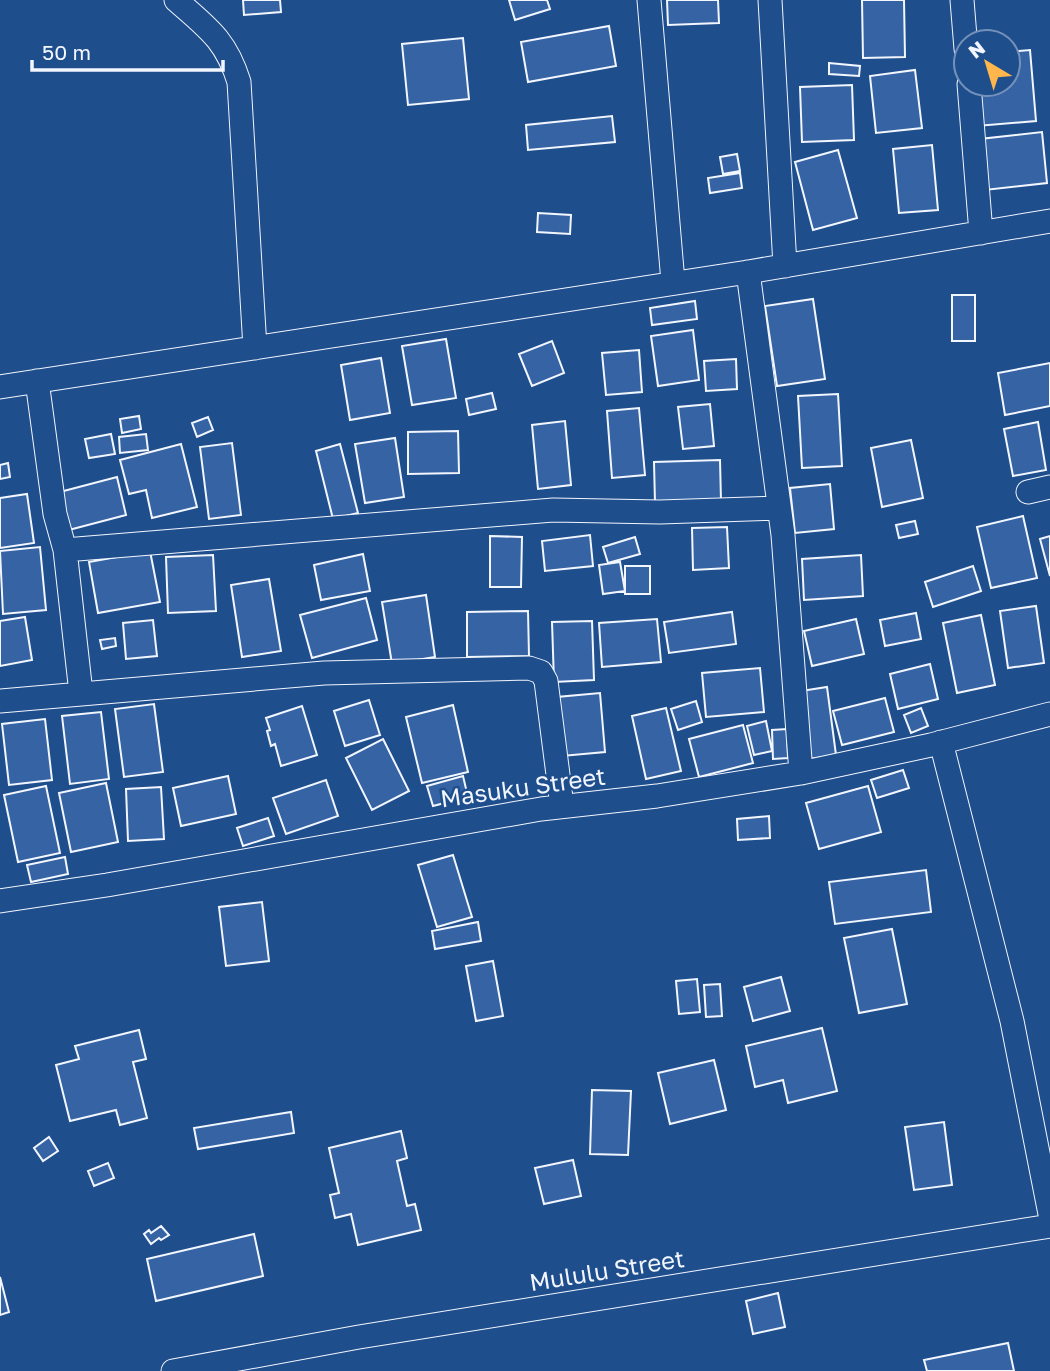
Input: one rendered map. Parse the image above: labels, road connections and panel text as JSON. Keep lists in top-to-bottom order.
{
  "streets": {
    "street": ["Masuku Street", "Mululu Street"]
  },
  "scale_bar": "50 m",
  "north": "top left"
}
